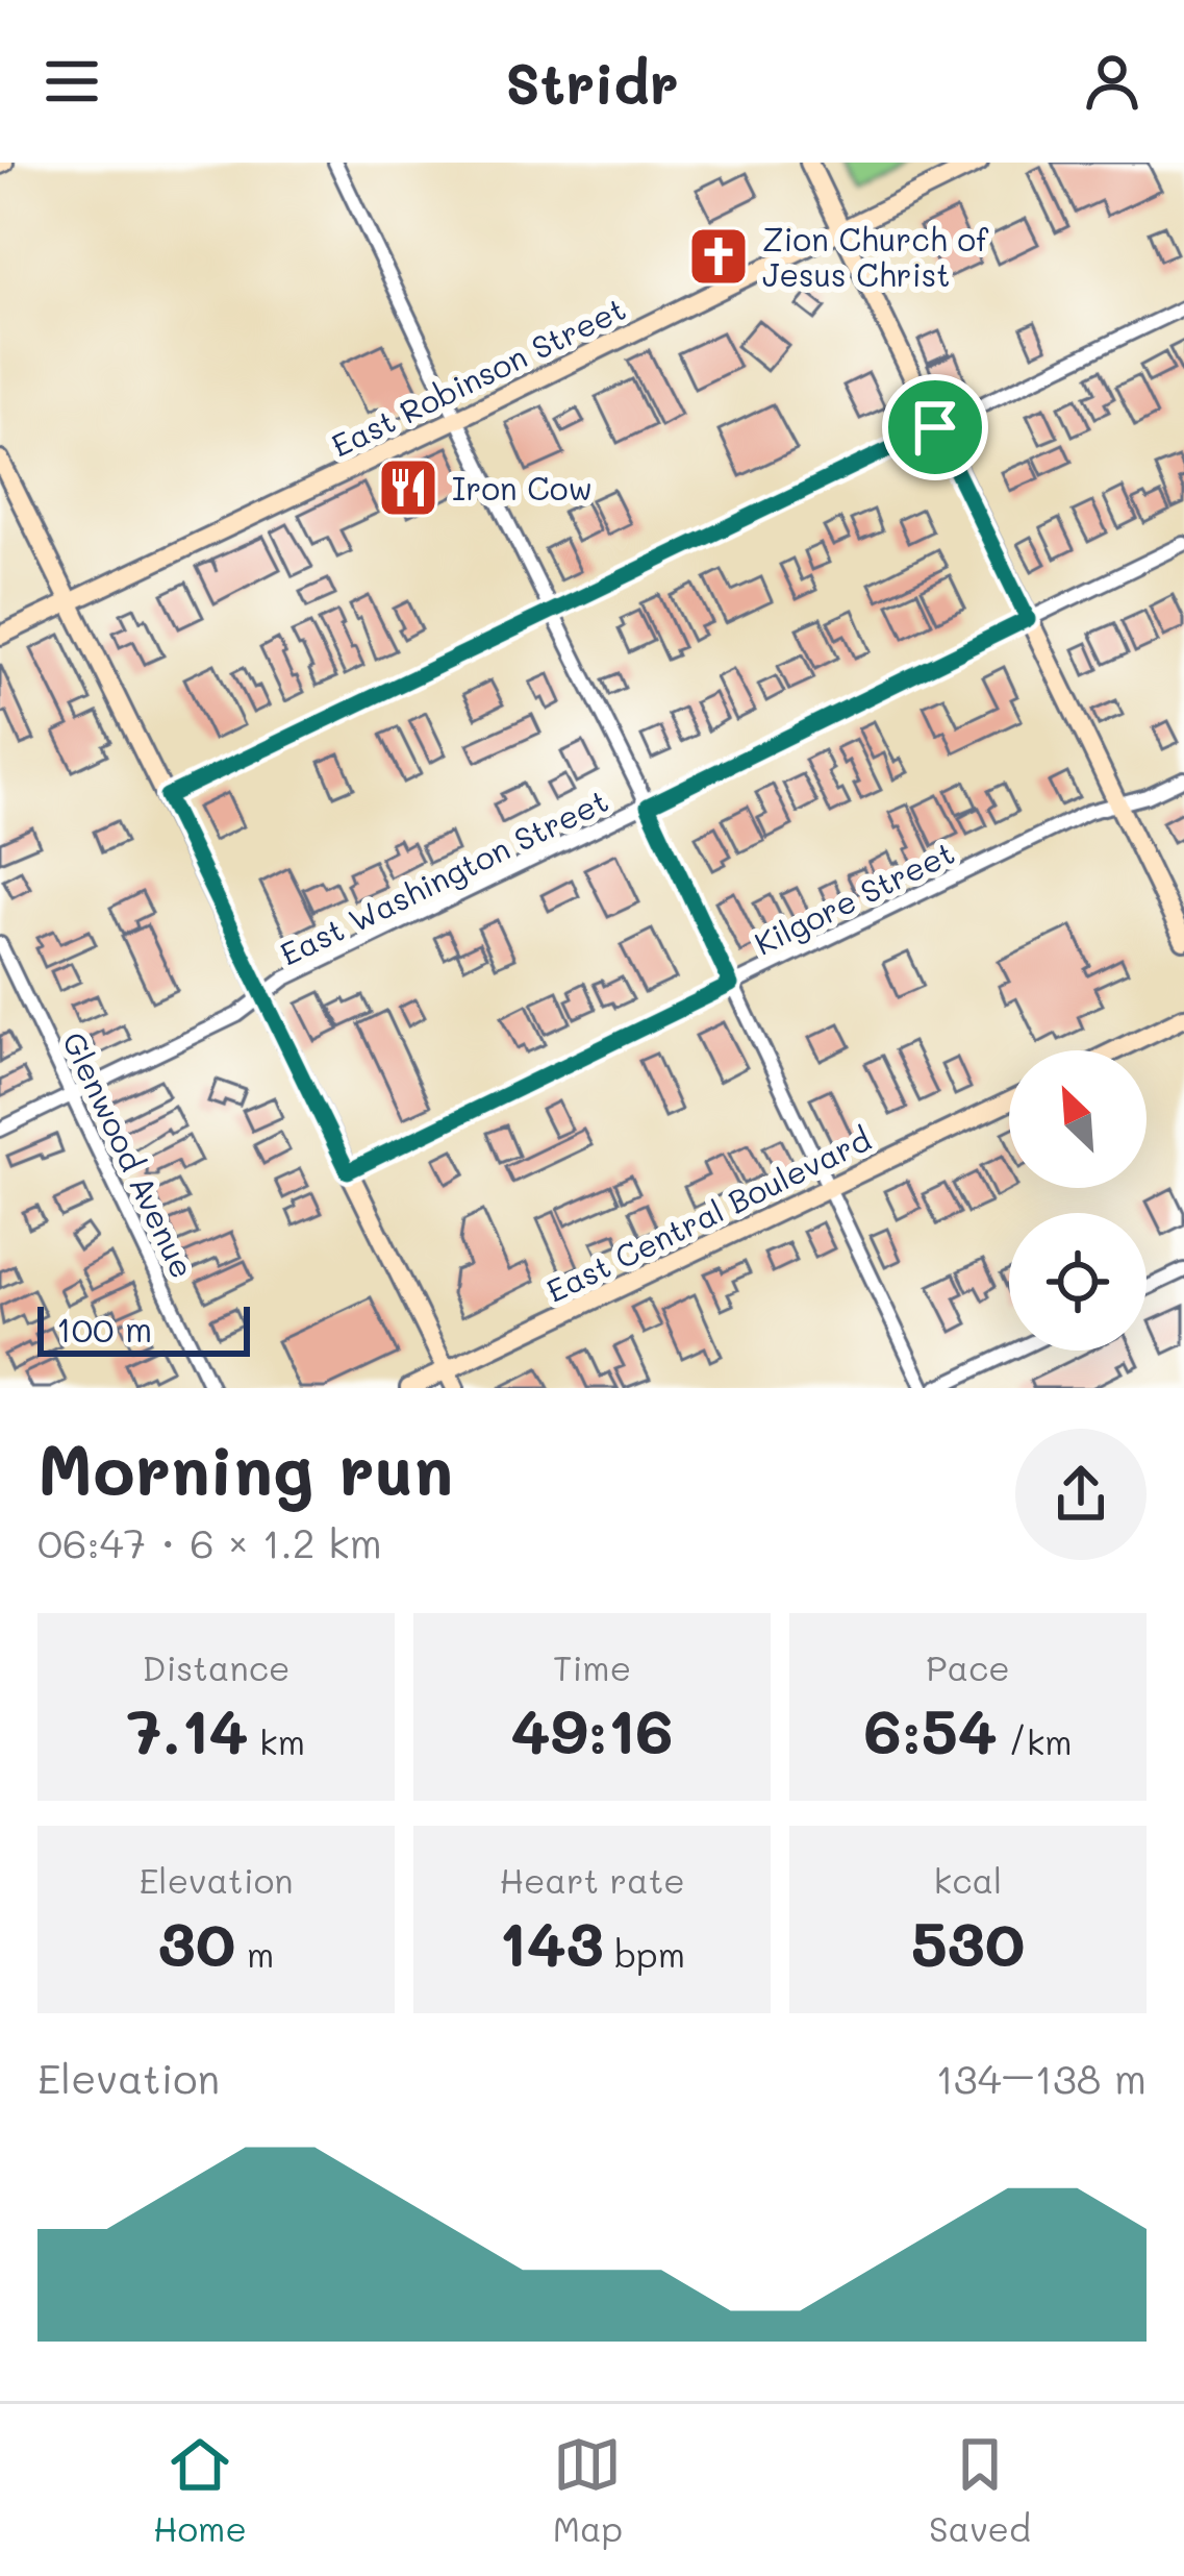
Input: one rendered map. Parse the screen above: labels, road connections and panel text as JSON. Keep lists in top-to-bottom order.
{
  "streets": {
    "street": [
      "East Robinson Street",
      "East Washington Street",
      "Kilgore Street",
      "Glenwood Avenue",
      "East Central Boulevard"
    ]
  },
  "crossings": [
    ["East Washington Street", "Glenwood Avenue"]
  ],
  "places": {
    "church": ["Zion Church of Jesus Christ"],
    "restaurant": ["Iron Cow"]
  },
  "scale_bar": "100 m",
  "north": "top left",
  "page": {
    "header": "Stridr",
    "scale": "100 m",
    "heading": ["Morning run", "06:47 · 6 × 1.2 km"],
    "stats": [
      ["Distance", "7.14 km"],
      ["Time", "49:16"],
      ["Pace", "6:54 /km"],
      ["Elevation", "30 m"],
      ["Heart rate", "143 bpm"],
      ["kcal", "530"]
    ],
    "chart": ["Elevation", "134–138 m"],
    "tabs": ["Home", "Map", "Saved"]
  }
}
